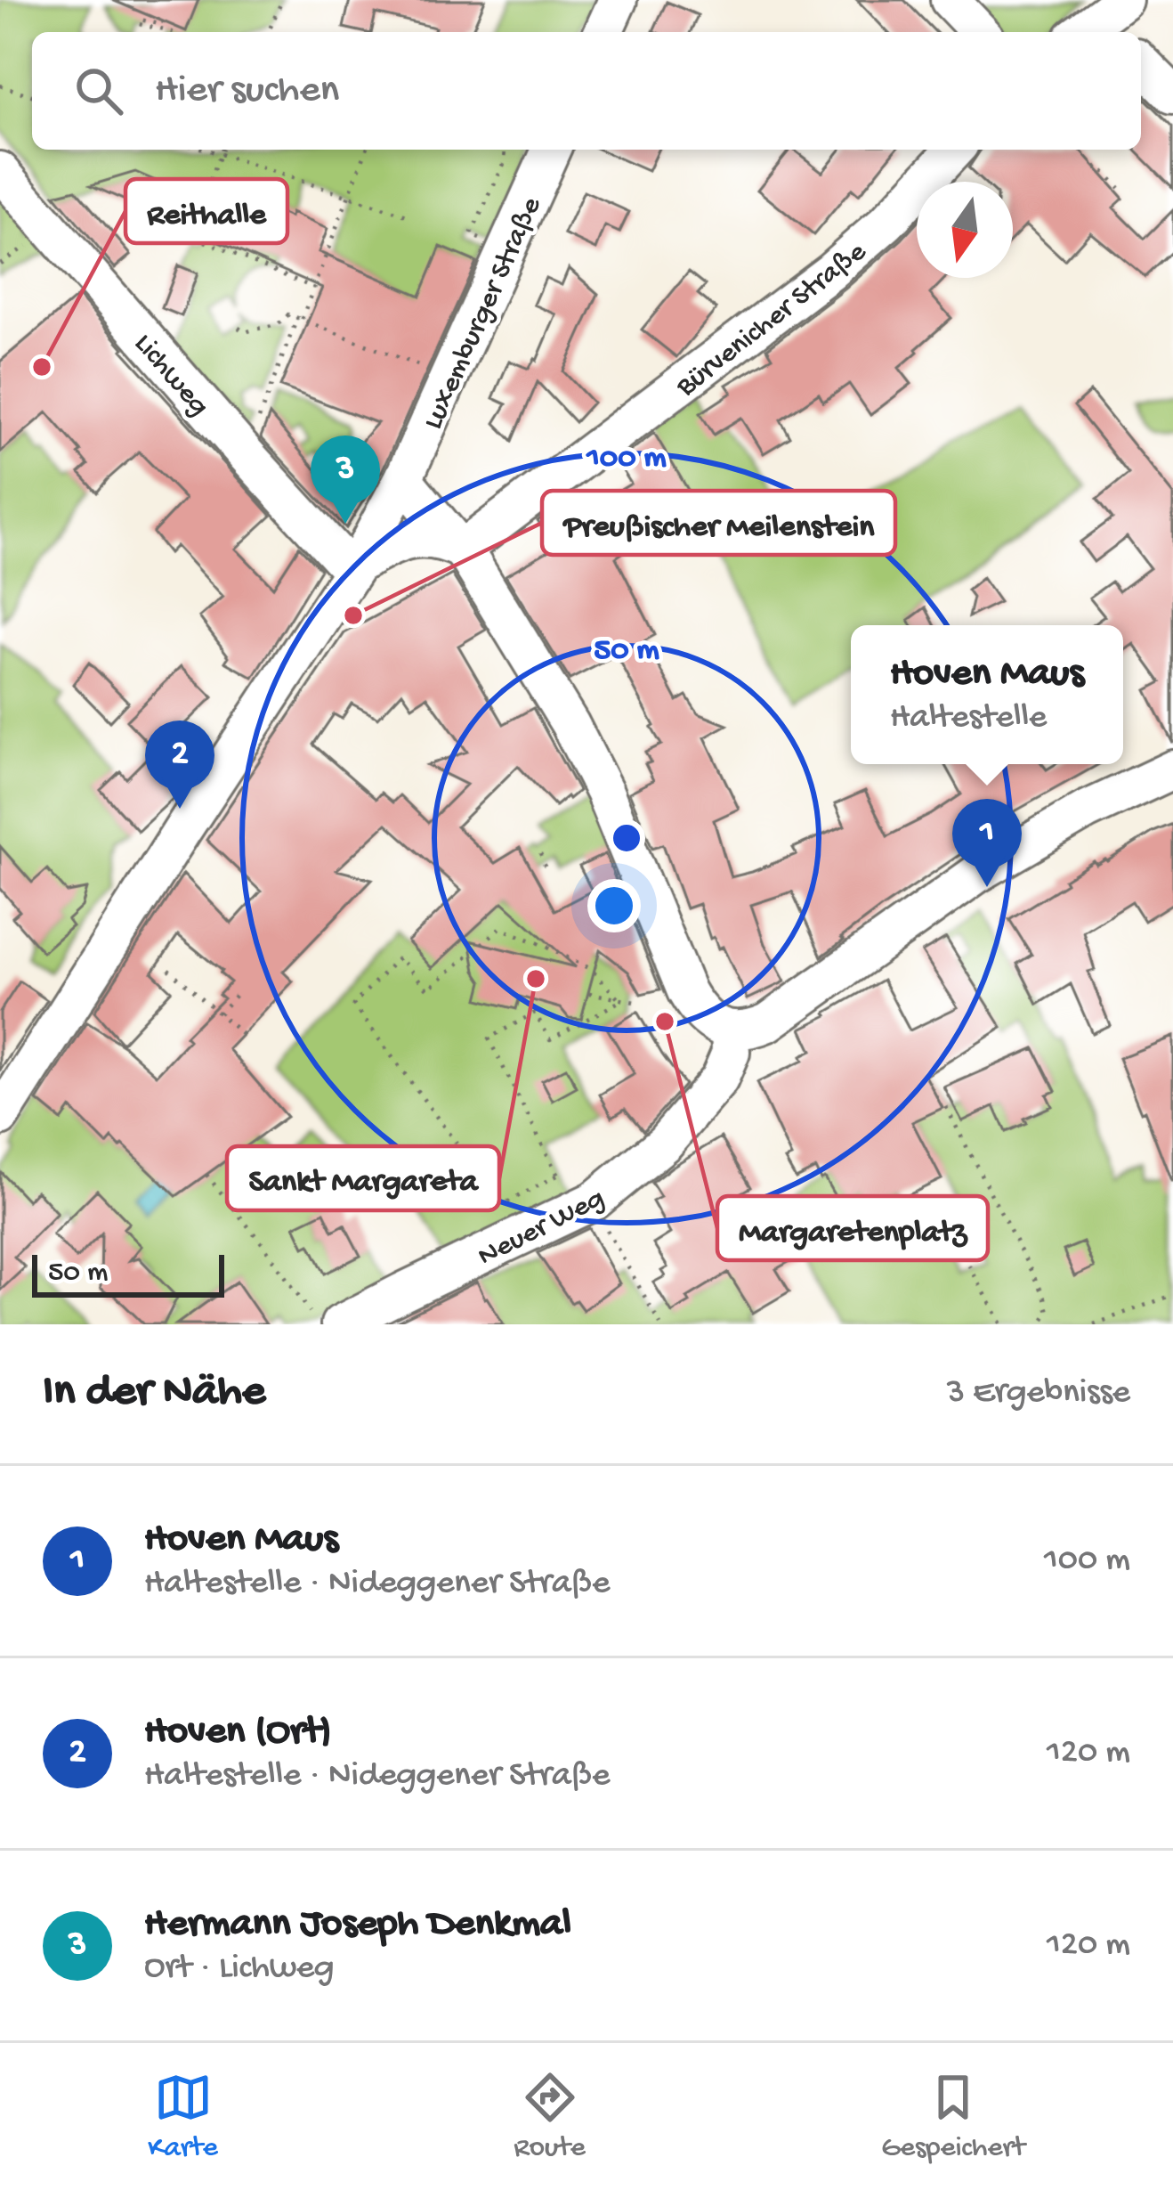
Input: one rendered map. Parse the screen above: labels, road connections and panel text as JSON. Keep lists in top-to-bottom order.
{
  "streets": {
    "street": [
      "Luxemburger Straße",
      "Bürvenicher Straße",
      "Lichweg",
      "Neuer Weg"
    ]
  },
  "crossings": [
    ["Luxemburger Straße", "Lichweg"]
  ],
  "places": [
    "Reithalle",
    "Preußischer Meilenstein",
    "Sankt Margareta",
    "Margaretenplatz"
  ],
  "scale_bar": "50 m",
  "north": "bottom",
  "page": {
    "search": "Hier suchen",
    "pins": ["3", "2", "1"],
    "popup": ["Hoven Maus", "Haltestelle"],
    "scale": "50 m",
    "heading": ["In der Nähe", "3 Ergebnisse"],
    "list": [
      {
        "mark": "1",
        "name": "Hoven Maus",
        "note": "Haltestelle · Nideggener Straße",
        "value": "100 m"
      },
      {
        "mark": "2",
        "name": "Hoven (Ort)",
        "note": "Haltestelle · Nideggener Straße",
        "value": "120 m"
      },
      {
        "mark": "3",
        "name": "Hermann Joseph Denkmal",
        "note": "Ort · Lichweg",
        "value": "120 m"
      }
    ],
    "nav": ["Karte", "Route", "Gespeichert"]
  },
  "rings": ["100 m", "50 m"]
}
